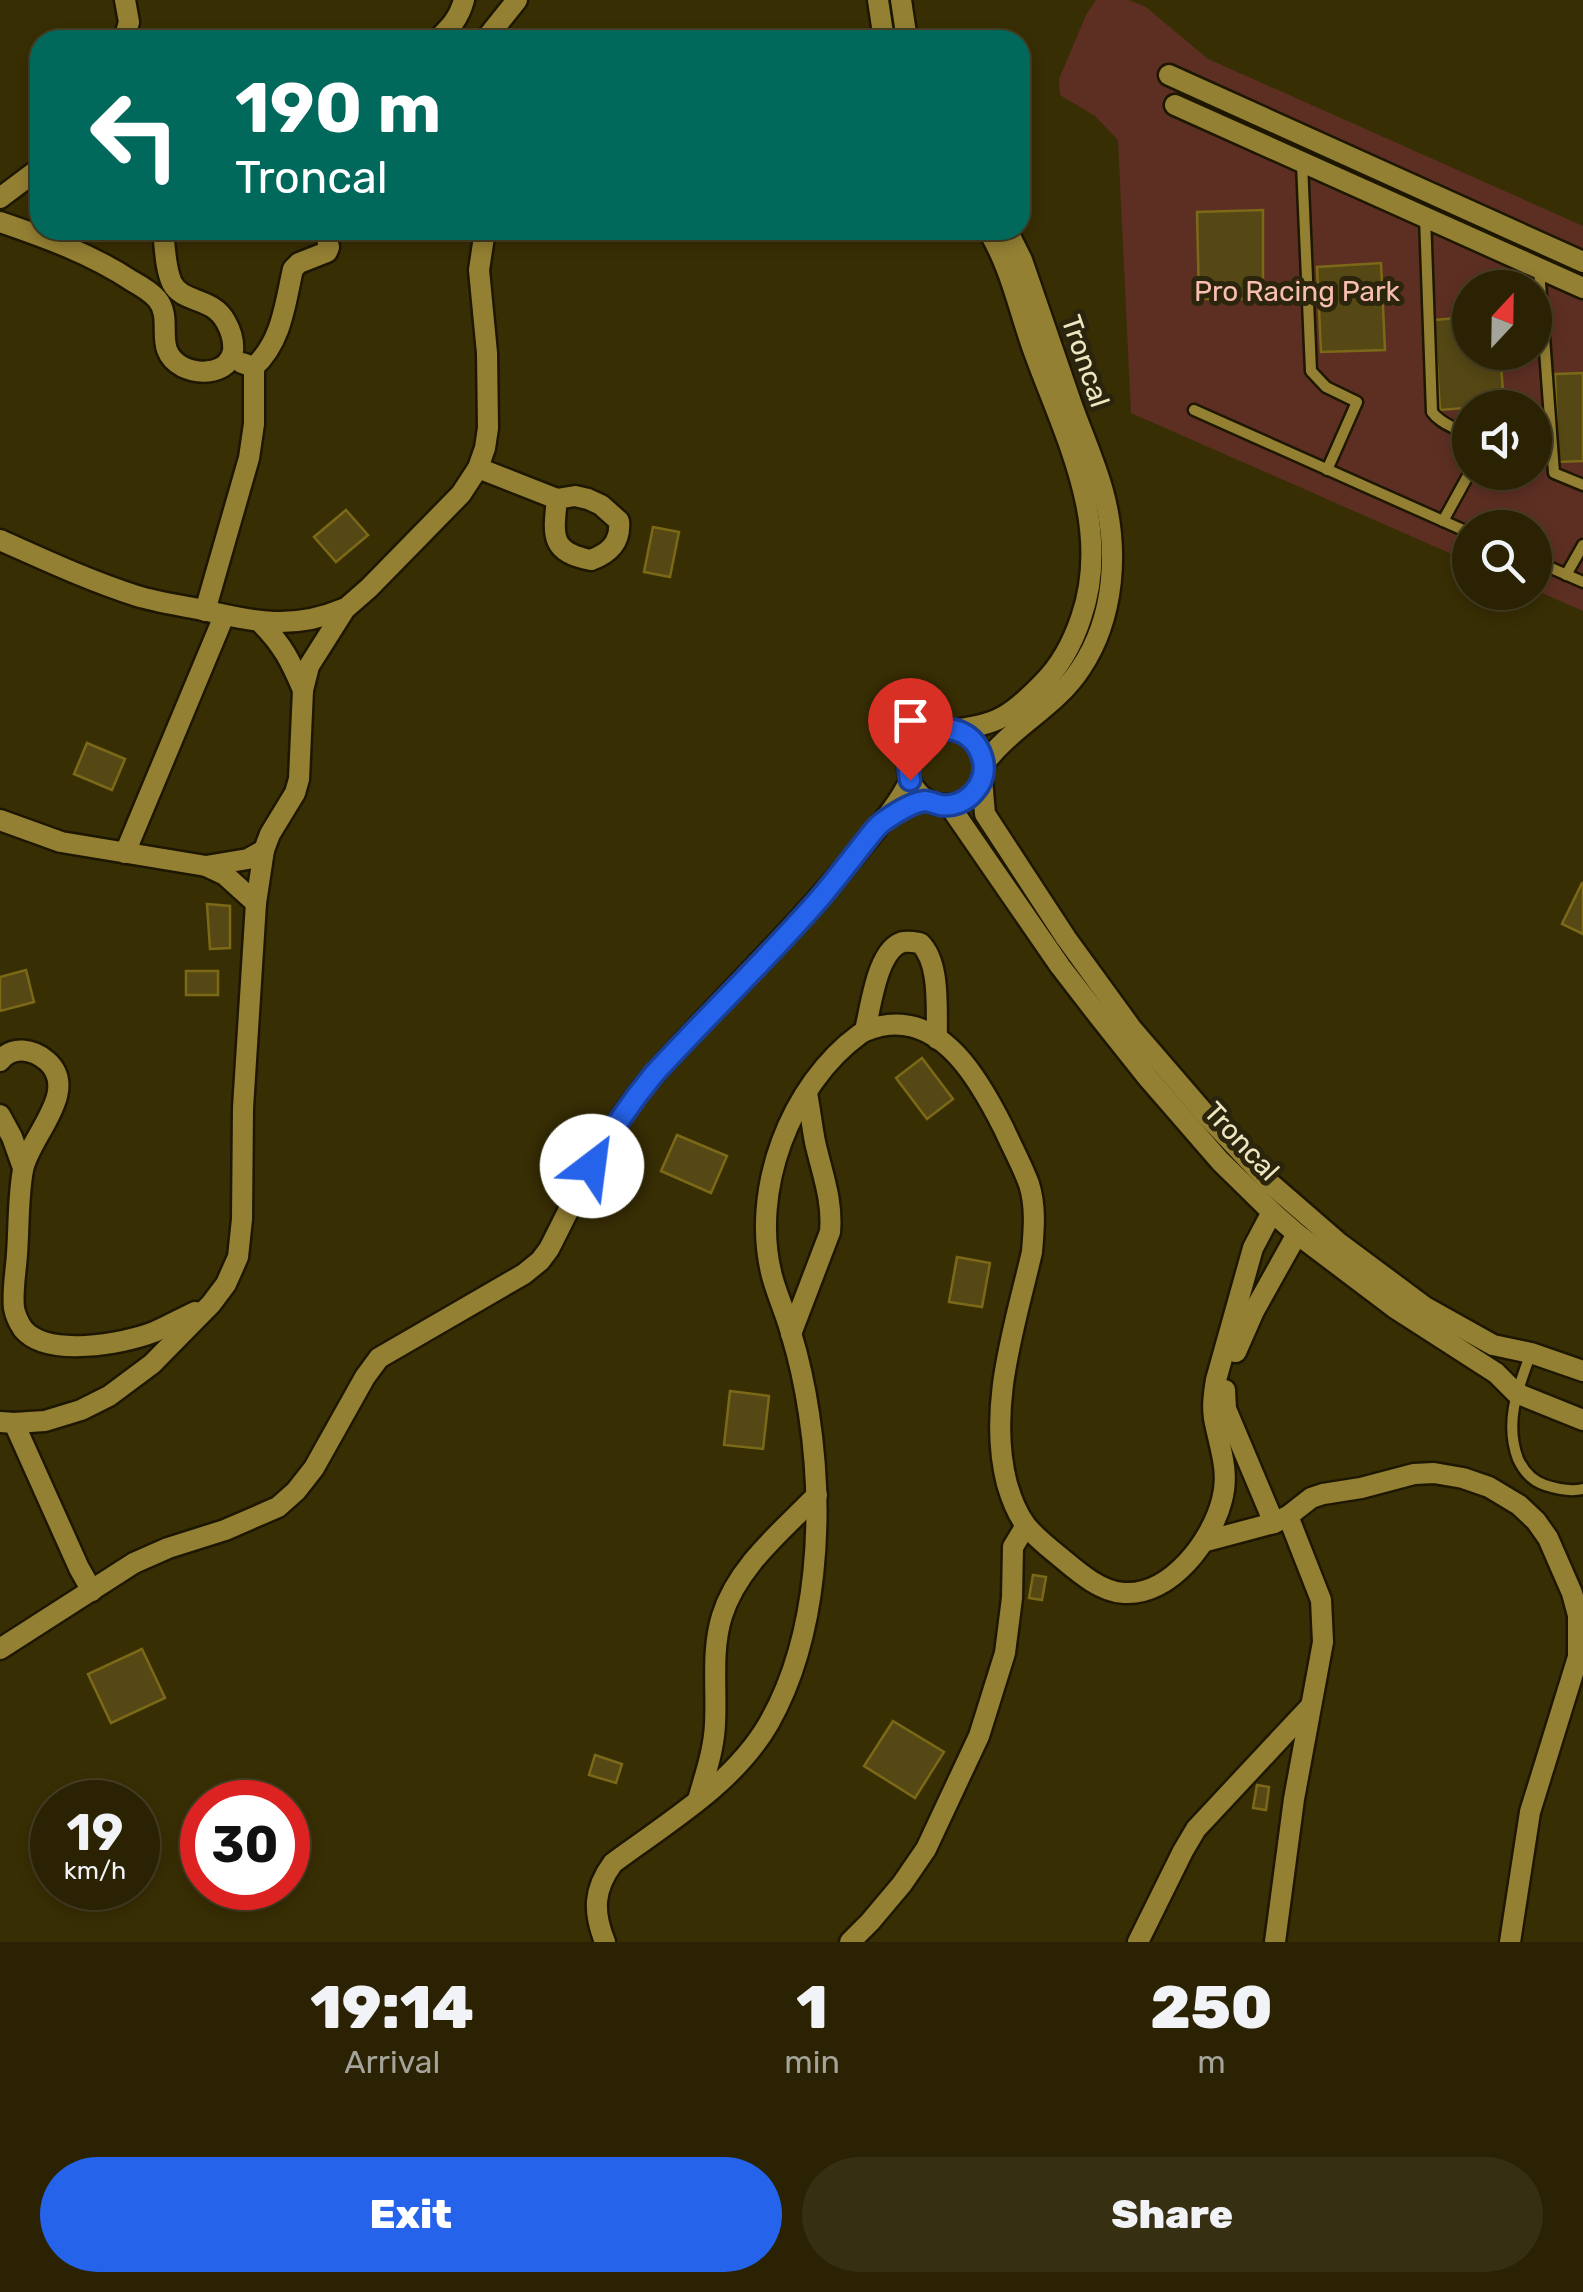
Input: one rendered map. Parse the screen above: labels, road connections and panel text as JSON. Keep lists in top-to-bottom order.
{
  "streets": {
    "street": ["Troncal"]
  },
  "parks": ["Pro Racing Park"],
  "north": "top",
  "page": {
    "turn": ["190 m", "Troncal"],
    "speed": "19 km/h",
    "limit": "30",
    "eta": [
      "19:14",
      "Arrival",
      "1",
      "min",
      "250",
      "m"
    ],
    "buttons": ["Exit", "Share"]
  }
}
